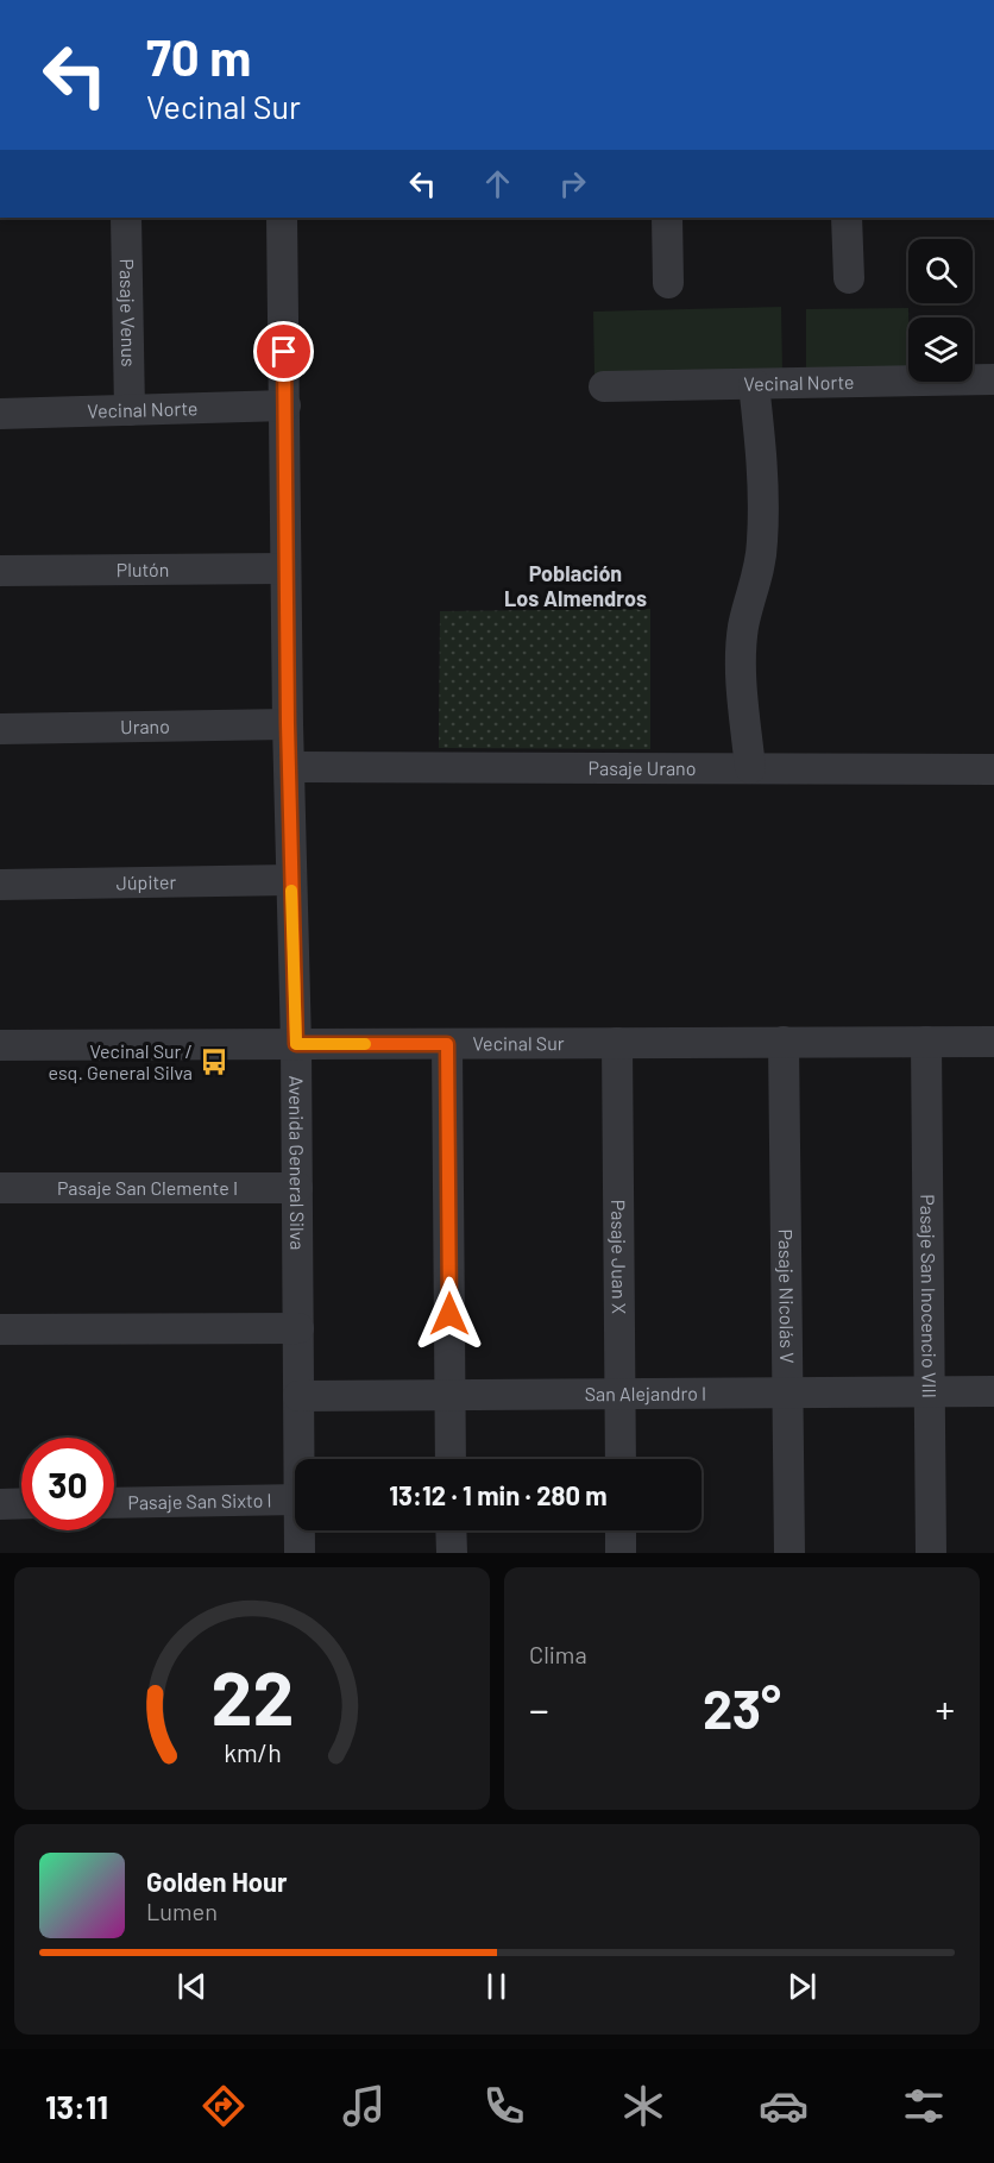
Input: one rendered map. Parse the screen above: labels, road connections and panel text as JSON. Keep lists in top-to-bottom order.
{
  "streets": {
    "street": [
      "Pasaje Venus",
      "Vecinal Norte",
      "Plutón",
      "Urano",
      "Pasaje Urano",
      "Júpiter",
      "Vecinal Sur",
      "Avenida General Silva",
      "Pasaje San Clemente I",
      "Pasaje Juan X",
      "Pasaje Nicolás V",
      "Pasaje San Inocencio VIII",
      "San Alejandro I",
      "Pasaje San Sixto I"
    ]
  },
  "crossings": [
    ["Pasaje Venus", "Vecinal Norte"],
    ["Vecinal Norte", "Avenida General Silva"],
    ["Plutón", "Avenida General Silva"],
    ["Urano", "Avenida General Silva"],
    ["Pasaje Urano", "Avenida General Silva"],
    ["Júpiter", "Avenida General Silva"],
    ["Vecinal Sur", "Avenida General Silva"],
    ["Vecinal Sur", "Pasaje Juan X"],
    ["Vecinal Sur", "Pasaje Nicolás V"],
    ["Vecinal Sur", "Pasaje San Inocencio VIII"],
    ["Avenida General Silva", "Pasaje San Clemente I"],
    ["Avenida General Silva", "San Alejandro I"],
    ["Pasaje Juan X", "San Alejandro I"],
    ["Pasaje Nicolás V", "San Alejandro I"],
    ["Pasaje San Inocencio VIII", "San Alejandro I"]
  ],
  "districts": ["Población Los Almendros"],
  "places": {
    "bus stop": ["Vecinal Sur / esq. General Silva"]
  },
  "page": {
    "turn": ["70 m", "Vecinal Sur"],
    "limit": "30",
    "trip": "13:12 · 1 min · 280 m",
    "tile": "Clima",
    "heat": ["−", "23°", "+"],
    "song": ["Golden Hour", "Lumen"],
    "tabs": "13:11",
    "gauge": ["22", "km/h"]
  }
}
